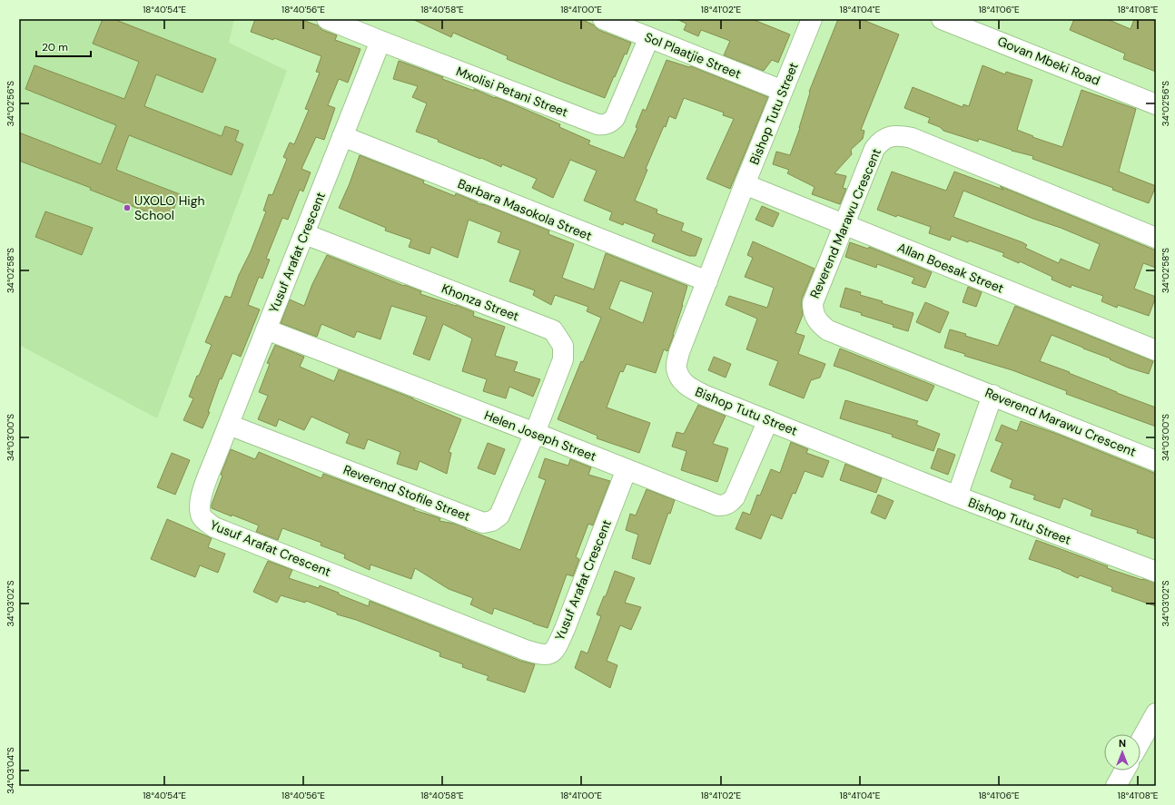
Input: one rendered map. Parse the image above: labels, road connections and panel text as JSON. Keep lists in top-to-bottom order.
{
  "streets": {
    "street": [
      "Sol Plaatjie Street",
      "Govan Mbeki Road",
      "Mxolisi Petani Street",
      "Bishop Tutu Street",
      "Barbara Masokola Street",
      "Reverend Marawu Crescent",
      "Yusuf Arafat Crescent",
      "Allan Boesak Street",
      "Khonza Street",
      "Helen Joseph Street",
      "Reverend Stofile Street"
    ]
  },
  "crossings": [
    ["Sol Plaatjie Street", "Mxolisi Petani Street"],
    ["Sol Plaatjie Street", "Bishop Tutu Street"],
    ["Mxolisi Petani Street", "Yusuf Arafat Crescent"],
    ["Bishop Tutu Street", "Barbara Masokola Street"],
    ["Bishop Tutu Street", "Allan Boesak Street"],
    ["Bishop Tutu Street", "Helen Joseph Street"],
    ["Barbara Masokola Street", "Yusuf Arafat Crescent"],
    ["Reverend Marawu Crescent", "Allan Boesak Street"],
    ["Yusuf Arafat Crescent", "Khonza Street"],
    ["Yusuf Arafat Crescent", "Helen Joseph Street"],
    ["Yusuf Arafat Crescent", "Reverend Stofile Street"],
    ["Khonza Street", "Helen Joseph Street"],
    ["Khonza Street", "Reverend Stofile Street"],
    ["Helen Joseph Street", "Reverend Stofile Street"]
  ],
  "places": ["UXOLO High School"],
  "scale_bar": "20 m",
  "north": "top",
  "coordinates": [
    "18°40'54\"E",
    "18°40'56\"E",
    "18°40'58\"E",
    "18°41'00\"E",
    "18°41'02\"E",
    "18°41'04\"E",
    "18°41'06\"E",
    "18°41'08\"E",
    "34°02'56\"S",
    "34°02'58\"S",
    "34°03'00\"S",
    "34°03'02\"S",
    "34°03'04\"S"
  ]
}
